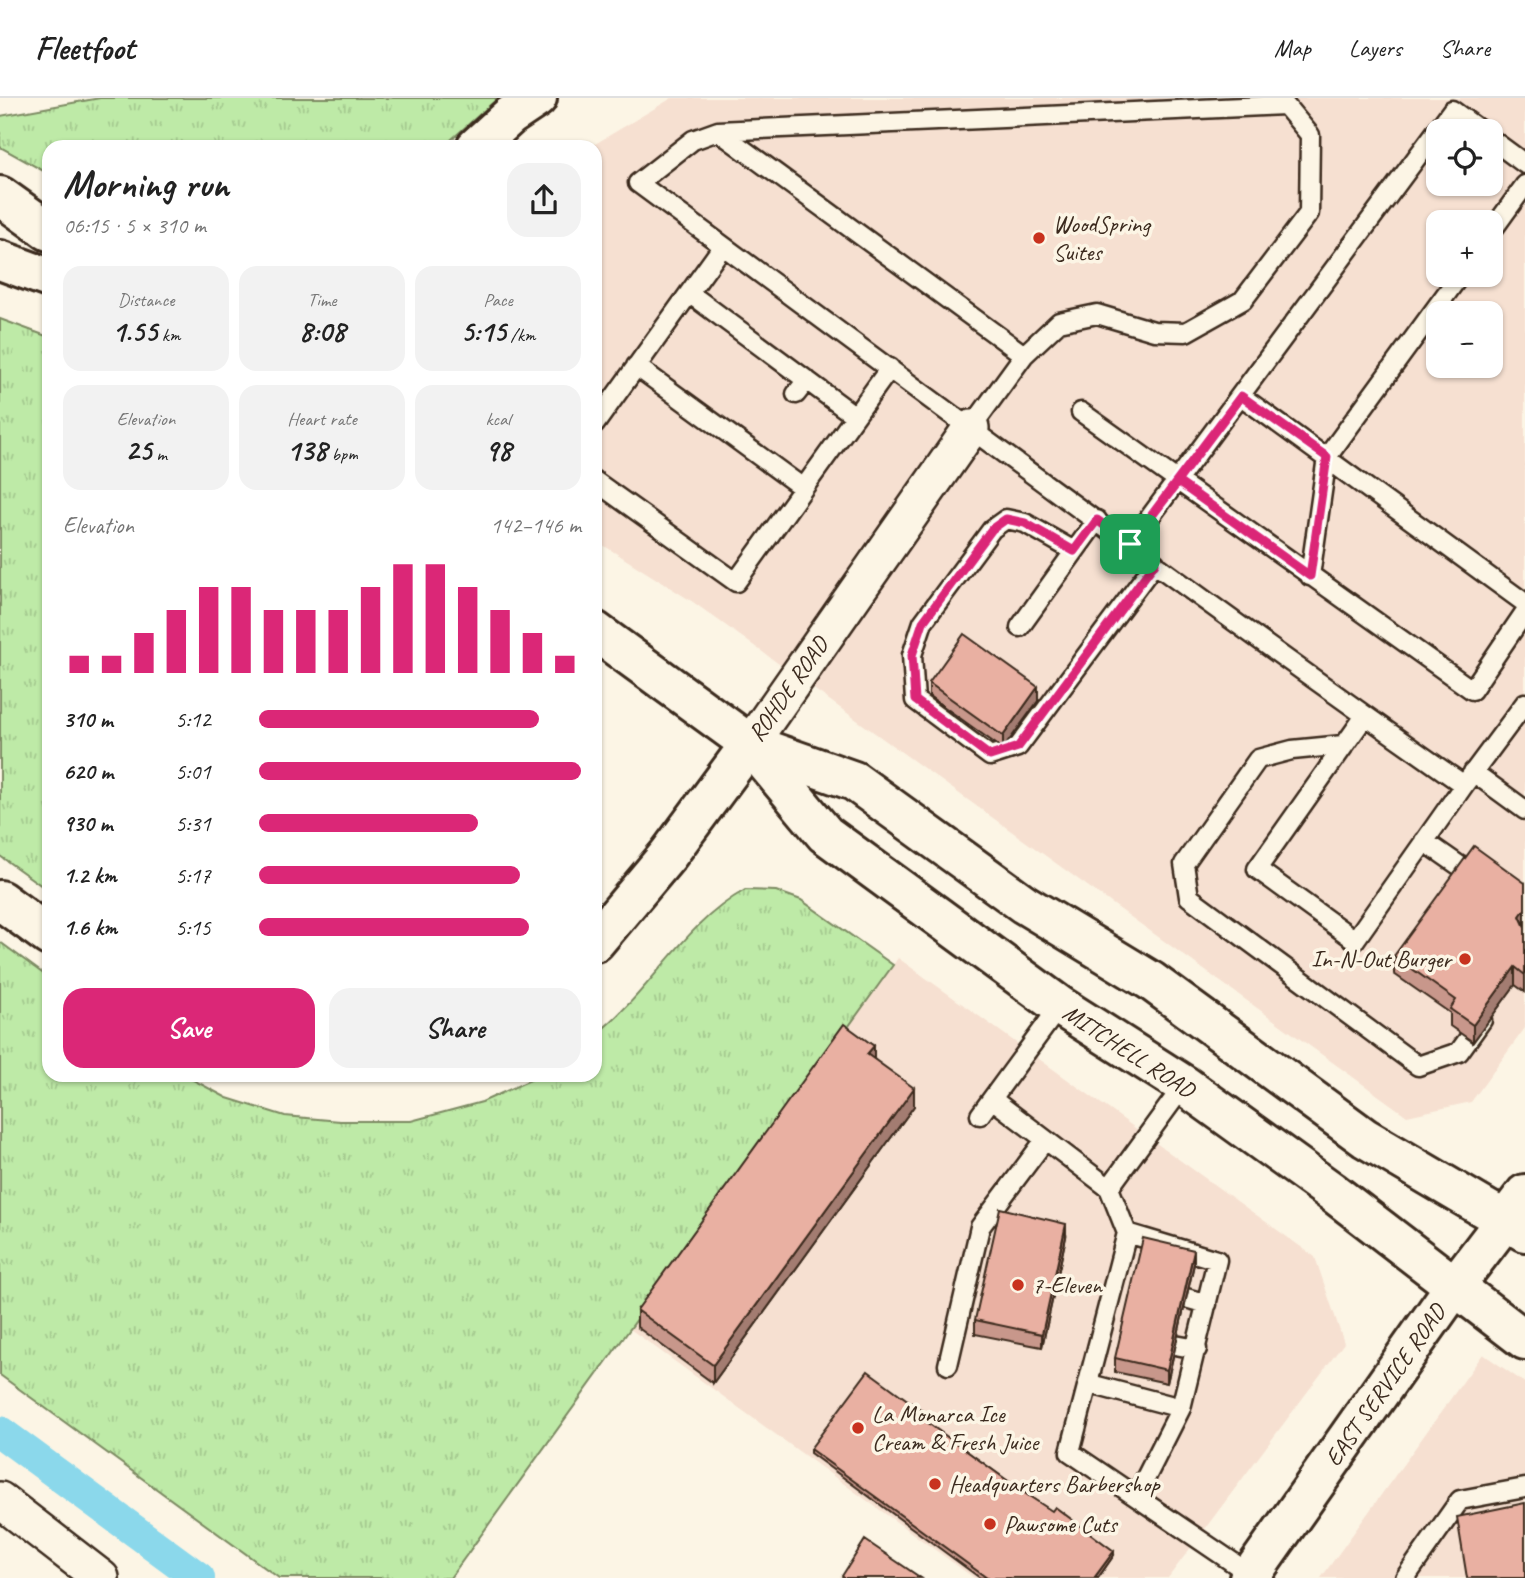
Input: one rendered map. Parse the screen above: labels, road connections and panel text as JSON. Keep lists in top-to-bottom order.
{
  "streets": {
    "main road": ["ROHDE ROAD", "MITCHELL ROAD", "EAST SERVICE ROAD"]
  },
  "crossings": [
    ["ROHDE ROAD", "MITCHELL ROAD"],
    ["MITCHELL ROAD", "EAST SERVICE ROAD"]
  ],
  "places": [
    "WoodSpring Suites",
    "In-N-Out Burger",
    "7-Eleven",
    "La Monarca Ice Cream & Fresh Juice",
    "Headquarters Barbershop",
    "Pawsome Cuts"
  ],
  "page": {
    "header": "Fleetfoot",
    "nav": ["Map", "Layers", "Share"],
    "map_buttons": ["+", "−"],
    "heading": ["Morning run", "06:15 · 5 × 310 m"],
    "stats": [
      ["Distance", "1.55 km"],
      ["Time", "8:08"],
      ["Pace", "5:15 /km"],
      ["Elevation", "25 m"],
      ["Heart rate", "138 bpm"],
      ["kcal", "98"]
    ],
    "chart": ["Elevation", "142–146 m"],
    "list": [
      {
        "name": "310 m",
        "note": "5:12"
      },
      {
        "name": "620 m",
        "note": "5:01"
      },
      {
        "name": "930 m",
        "note": "5:31"
      },
      {
        "name": "1.2 km",
        "note": "5:17"
      },
      {
        "name": "1.6 km",
        "note": "5:15"
      }
    ],
    "buttons": ["Save", "Share"]
  }
}
